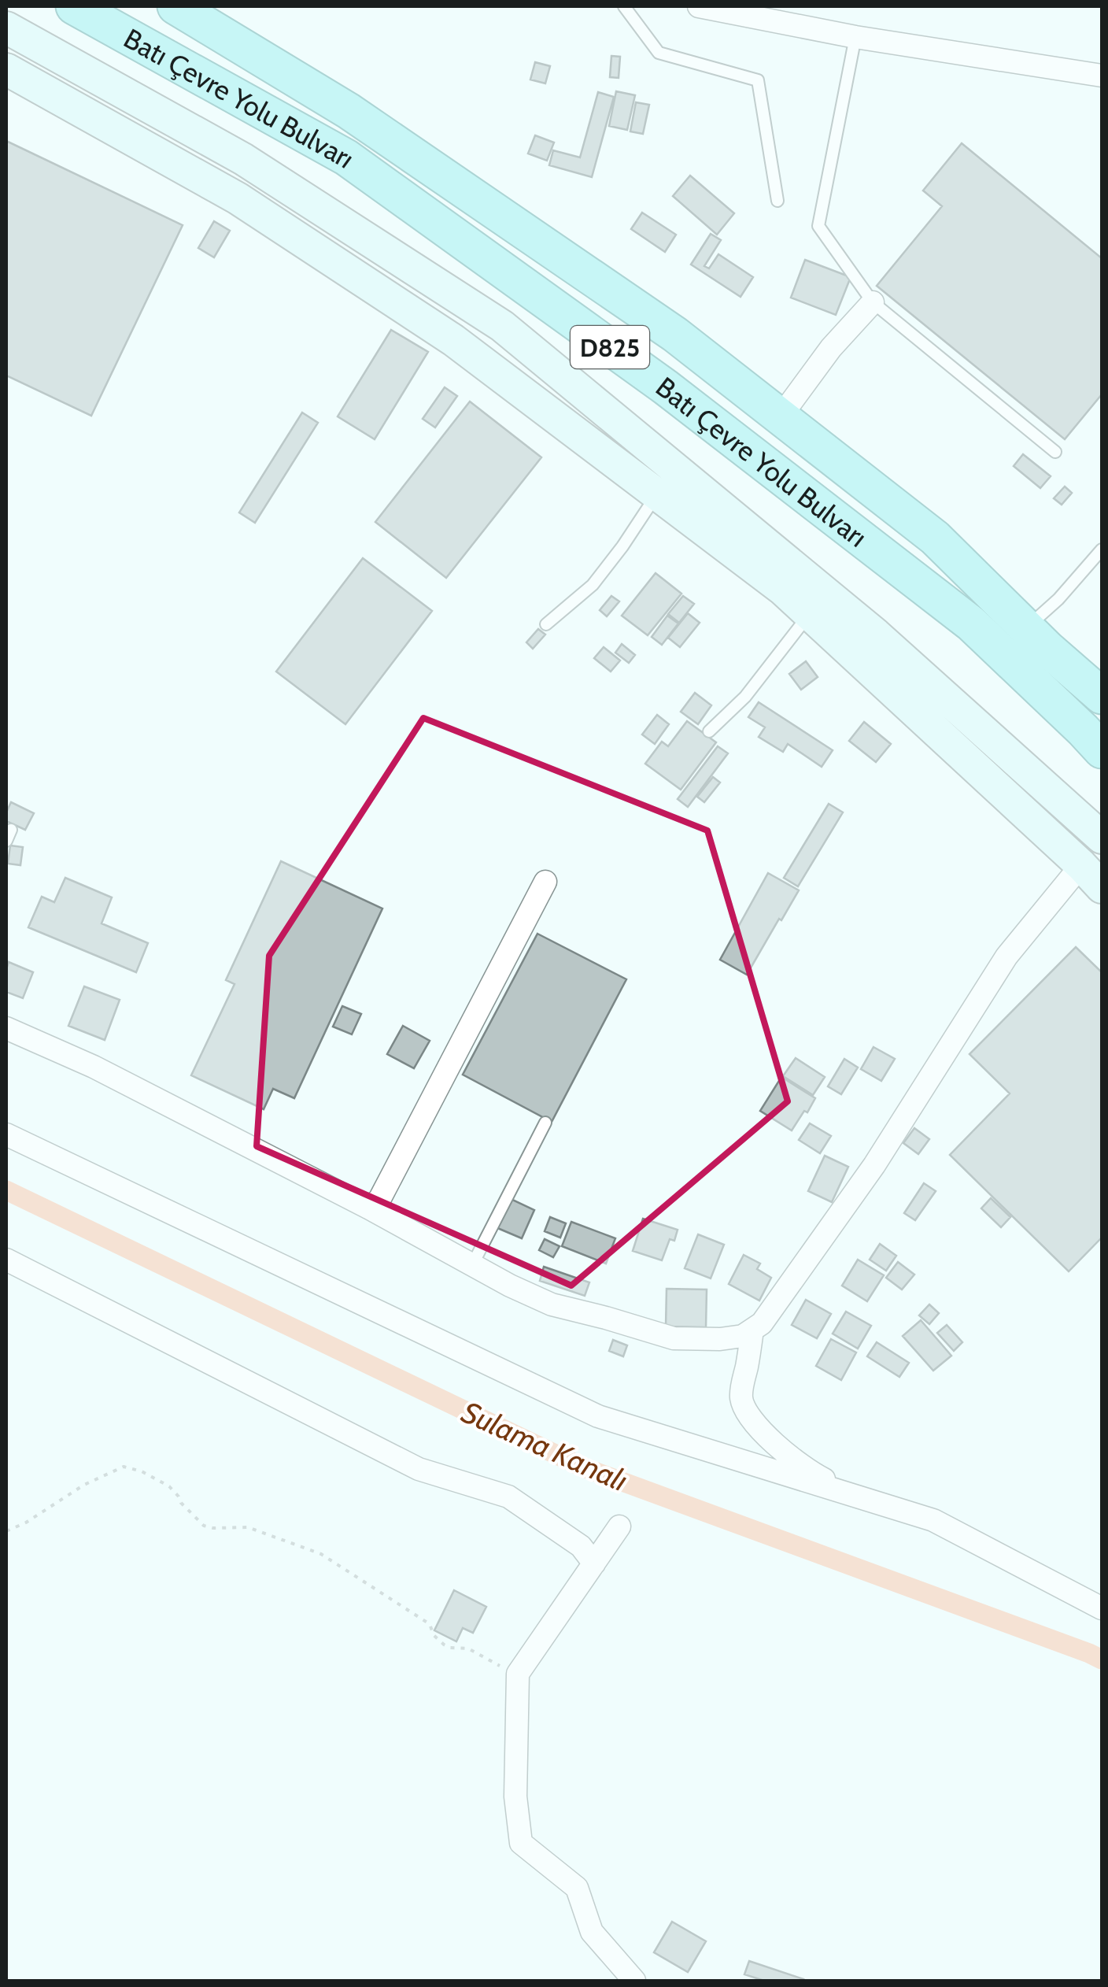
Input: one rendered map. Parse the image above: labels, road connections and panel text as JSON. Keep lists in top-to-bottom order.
{
  "streets": {
    "highway": ["Batı Çevre Yolu Bulvarı", "D825"]
  },
  "water": ["Sulama Kanalı"]
}
